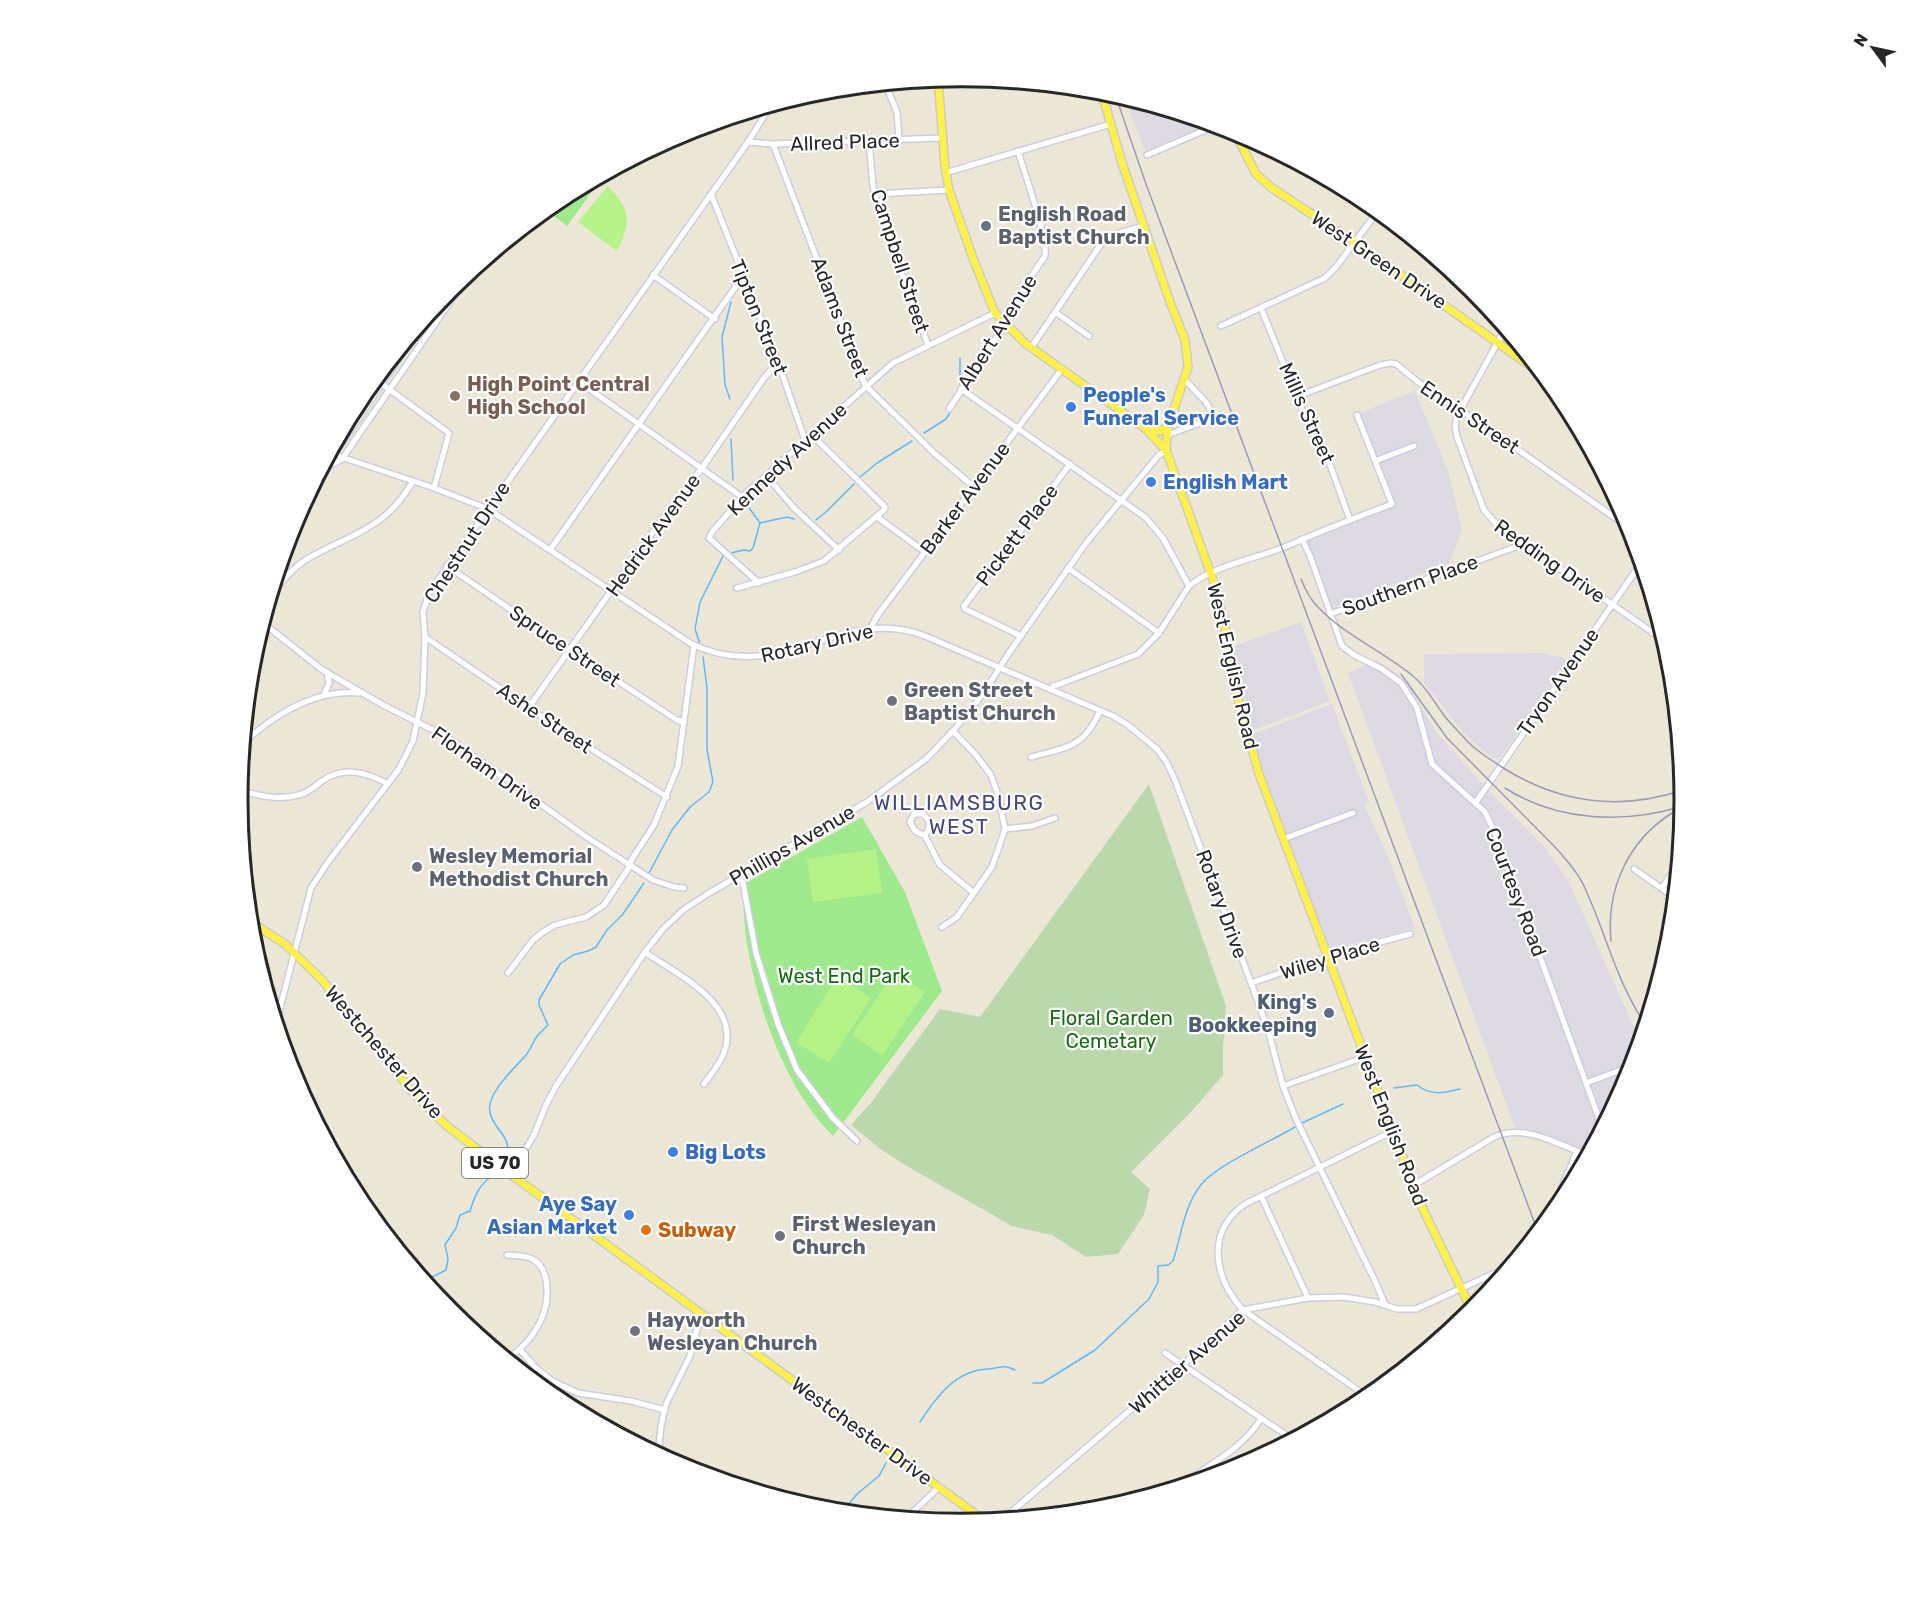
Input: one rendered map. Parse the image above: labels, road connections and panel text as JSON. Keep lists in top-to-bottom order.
{
  "streets": {
    "main road": [
      "West Green Drive",
      "West English Road",
      "Westchester Drive",
      "US 70"
    ],
    "street": [
      "Allred Place",
      "Campbell Street",
      "Tipton Street",
      "Adams Street",
      "Albert Avenue",
      "Millis Street",
      "Ennis Street",
      "Kennedy Avenue",
      "Barker Avenue",
      "Hedrick Avenue",
      "Pickett Place",
      "Chestnut Drive",
      "Redding Drive",
      "Southern Place",
      "Rotary Drive",
      "Spruce Street",
      "Tryon Avenue",
      "Ashe Street",
      "Florham Drive",
      "Phillips Avenue",
      "Courtesy Road",
      "Wiley Place",
      "Whittier Avenue"
    ]
  },
  "crossings": [
    ["Allred Place", "Campbell Street"],
    ["Allred Place", "Adams Street"],
    ["Allred Place", "Chestnut Drive"],
    ["Allred Place", "West English Road"],
    ["West Green Drive", "Redding Drive"],
    ["Campbell Street", "Kennedy Avenue"],
    ["Tipton Street", "Kennedy Avenue"],
    ["Tipton Street", "Hedrick Avenue"],
    ["Tipton Street", "Chestnut Drive"],
    ["Adams Street", "Kennedy Avenue"],
    ["Adams Street", "Barker Avenue"],
    ["Albert Avenue", "West English Road"],
    ["Millis Street", "Ennis Street"],
    ["Ennis Street", "Redding Drive"],
    ["Kennedy Avenue", "West English Road"],
    ["Barker Avenue", "Rotary Drive"],
    ["Barker Avenue", "West English Road"],
    ["Hedrick Avenue", "Rotary Drive"],
    ["Hedrick Avenue", "Spruce Street"],
    ["Hedrick Avenue", "Ashe Street"],
    ["Pickett Place", "Phillips Avenue"],
    ["Chestnut Drive", "Rotary Drive"],
    ["Chestnut Drive", "Spruce Street"],
    ["Chestnut Drive", "Ashe Street"],
    ["Chestnut Drive", "Florham Drive"],
    ["Chestnut Drive", "Westchester Drive"],
    ["Redding Drive", "Southern Place"],
    ["Redding Drive", "Tryon Avenue"],
    ["Southern Place", "Courtesy Road"],
    ["Rotary Drive", "Phillips Avenue"],
    ["Rotary Drive", "Wiley Place"],
    ["Rotary Drive", "Whittier Avenue"],
    ["West English Road", "Phillips Avenue"],
    ["West English Road", "Wiley Place"],
    ["West English Road", "Whittier Avenue"],
    ["Tryon Avenue", "Courtesy Road"],
    ["Phillips Avenue", "Westchester Drive"]
  ],
  "districts": ["WILLIAMSBURG WEST"],
  "parks": ["West End Park", "Floral Garden Cemetary"],
  "places": [
    "English Road Baptist Church",
    "High Point Central High School",
    "People's Funeral Service",
    "English Mart",
    "Green Street Baptist Church",
    "Wesley Memorial Methodist Church",
    "King's Bookkeeping",
    "Big Lots",
    "Aye Say Asian Market",
    "Subway",
    "First Wesleyan Church",
    "Hayworth Wesleyan Church"
  ],
  "north": "top left"
}
